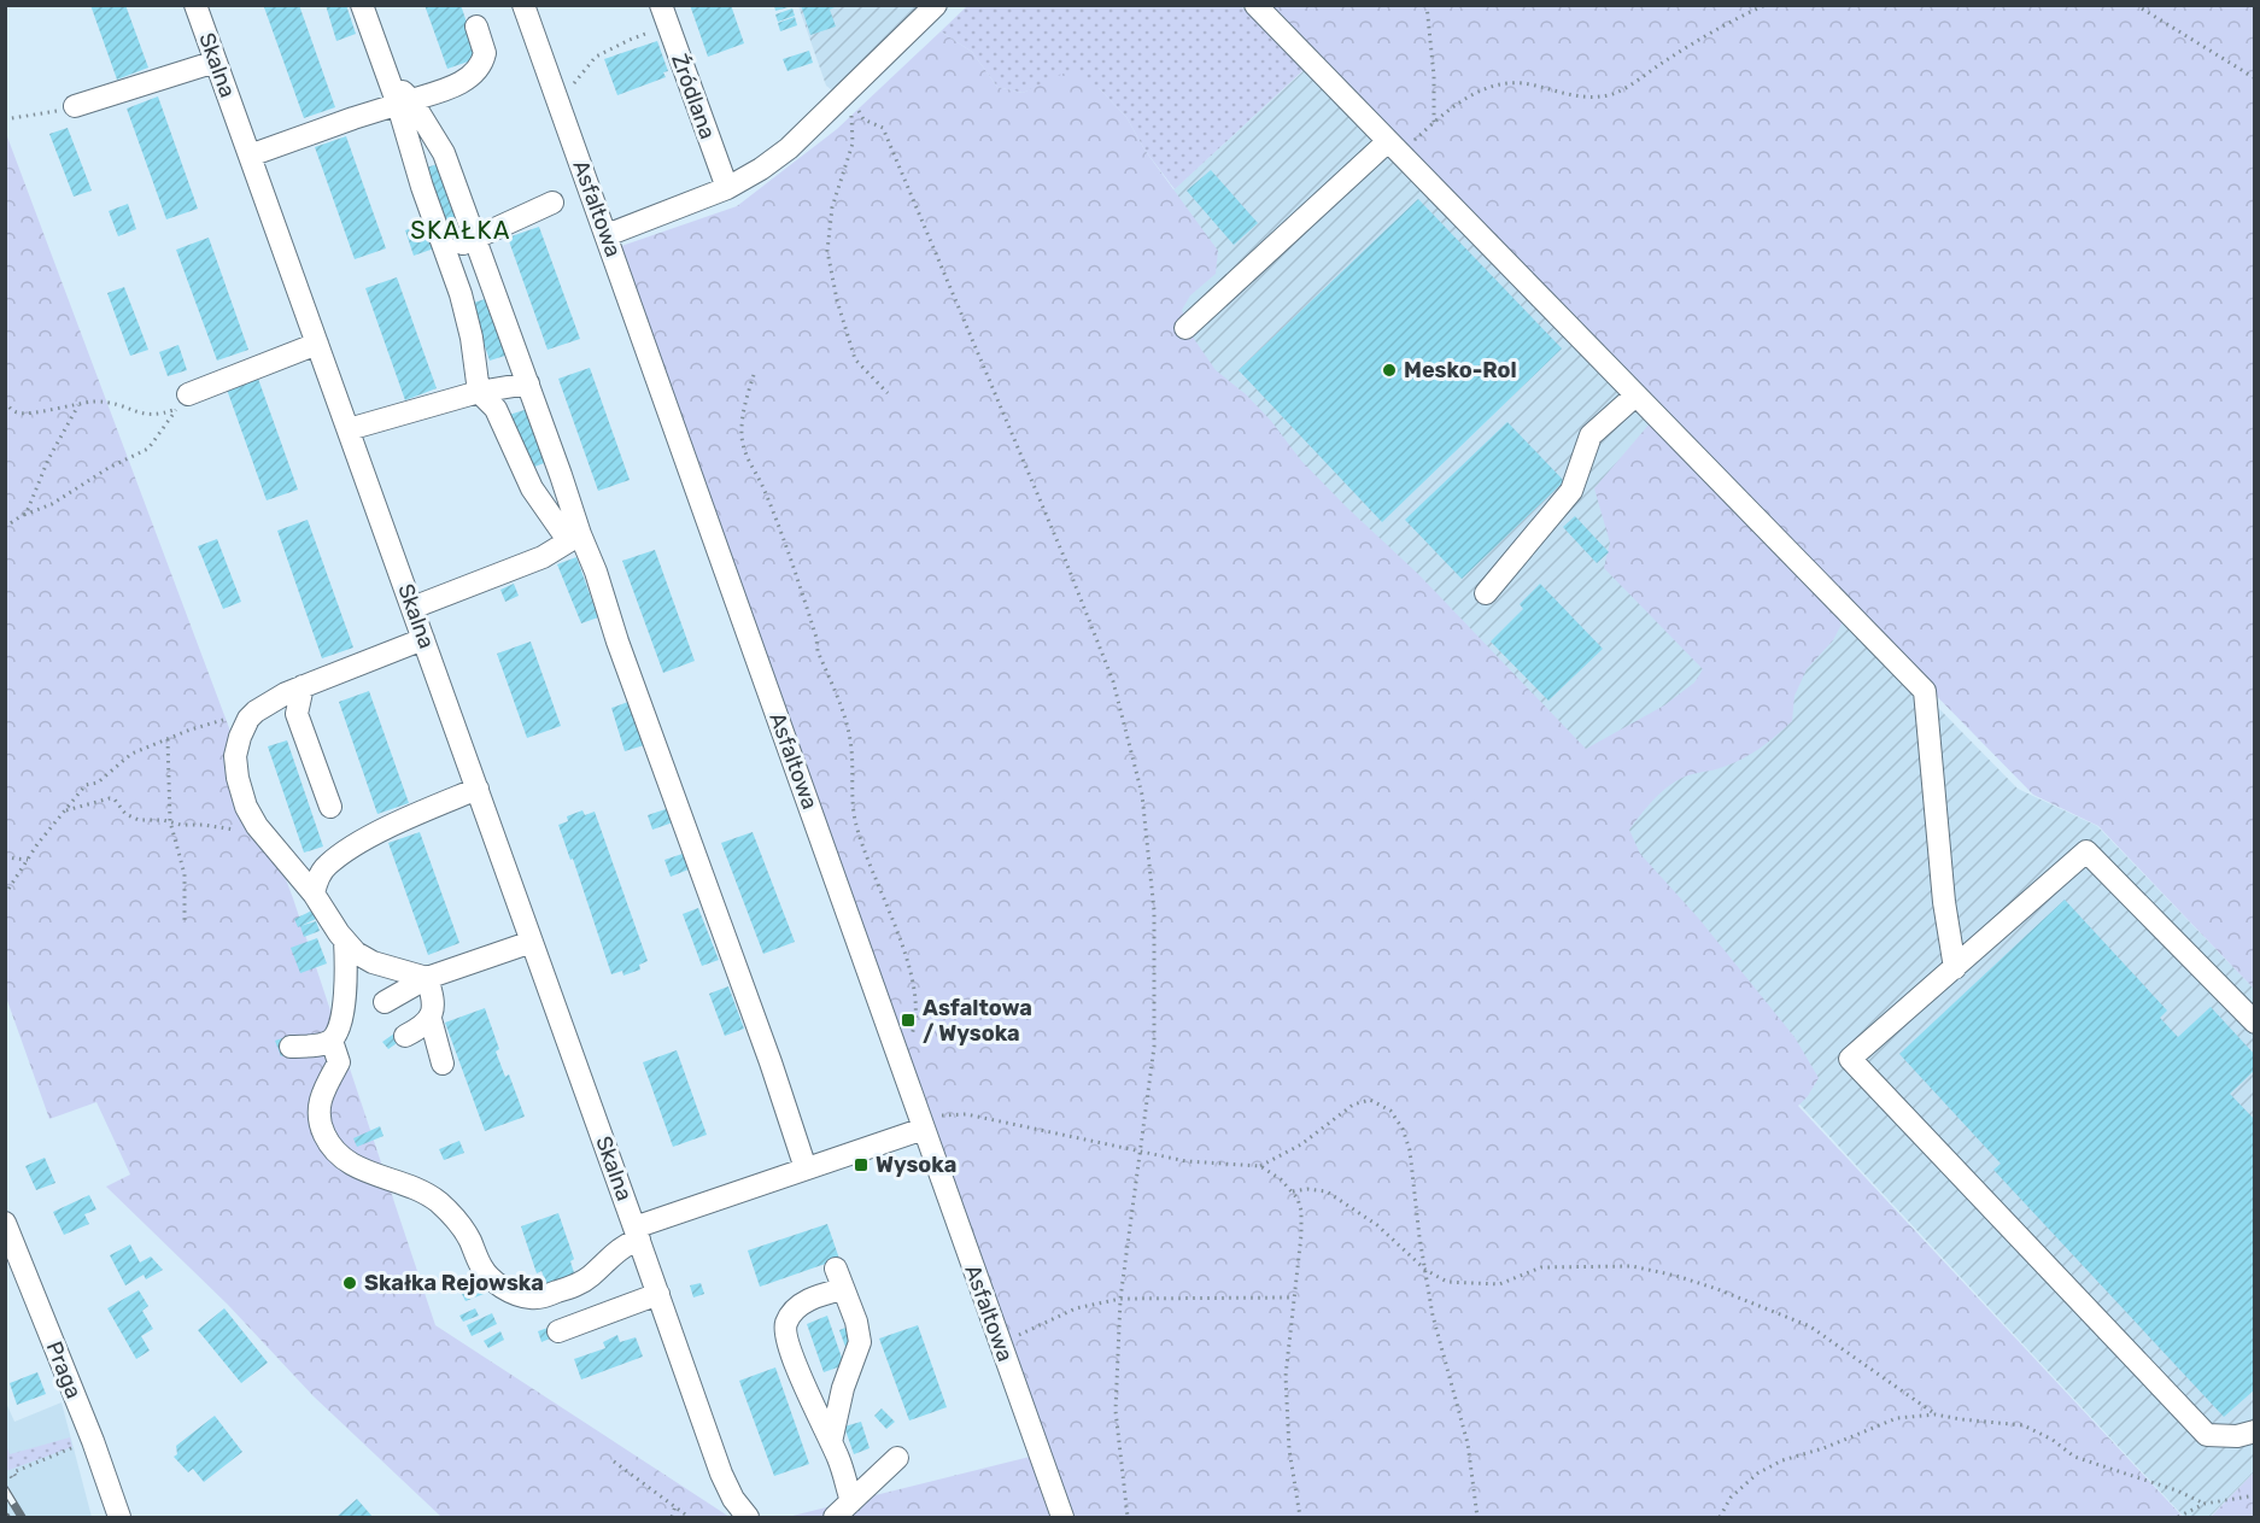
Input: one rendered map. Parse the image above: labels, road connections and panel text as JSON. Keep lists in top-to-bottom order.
{
  "streets": {
    "street": [
      "Skalna",
      "Źródlana",
      "Asfaltowa",
      "Praga"
    ]
  },
  "districts": ["SKAŁKA"],
  "places": {
    "other": ["Mesko-Rol", "Skałka Rejowska"],
    "transit": ["Asfaltowa / Wysoka", "Wysoka"]
  }
}
